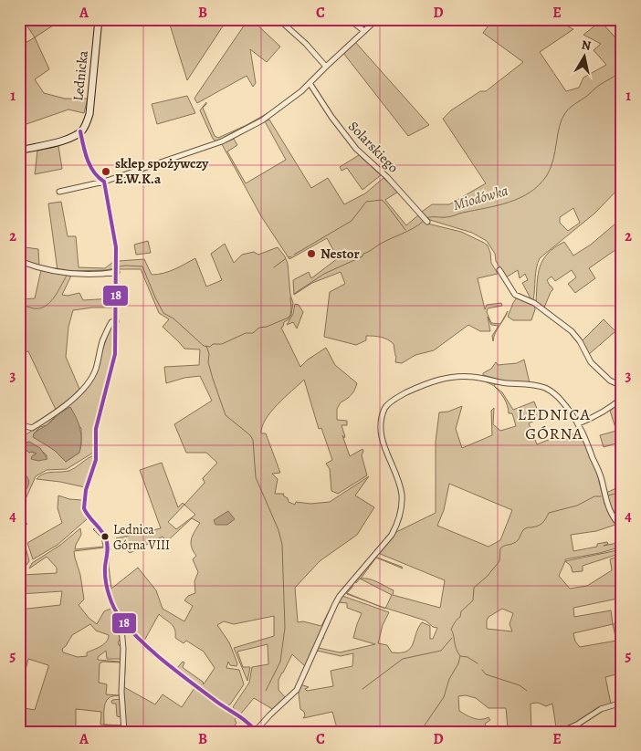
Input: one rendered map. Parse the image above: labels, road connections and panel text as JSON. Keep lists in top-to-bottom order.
{
  "streets": {
    "main road": ["Lednicka"],
    "street": ["Solarskiego"]
  },
  "districts": ["LEDNICA GÓRNA"],
  "water": ["Miodówka"],
  "places": ["sklep spożywczy E.W.K.a", "Nestor", "Lednica Górna VIII"],
  "lines": ["transit line 18"],
  "north": "top",
  "grid": {
    "columns": [
      "A",
      "B",
      "C",
      "D",
      "E"
    ],
    "rows": [
      "1",
      "2",
      "3",
      "4",
      "5"
    ]
  }
}
